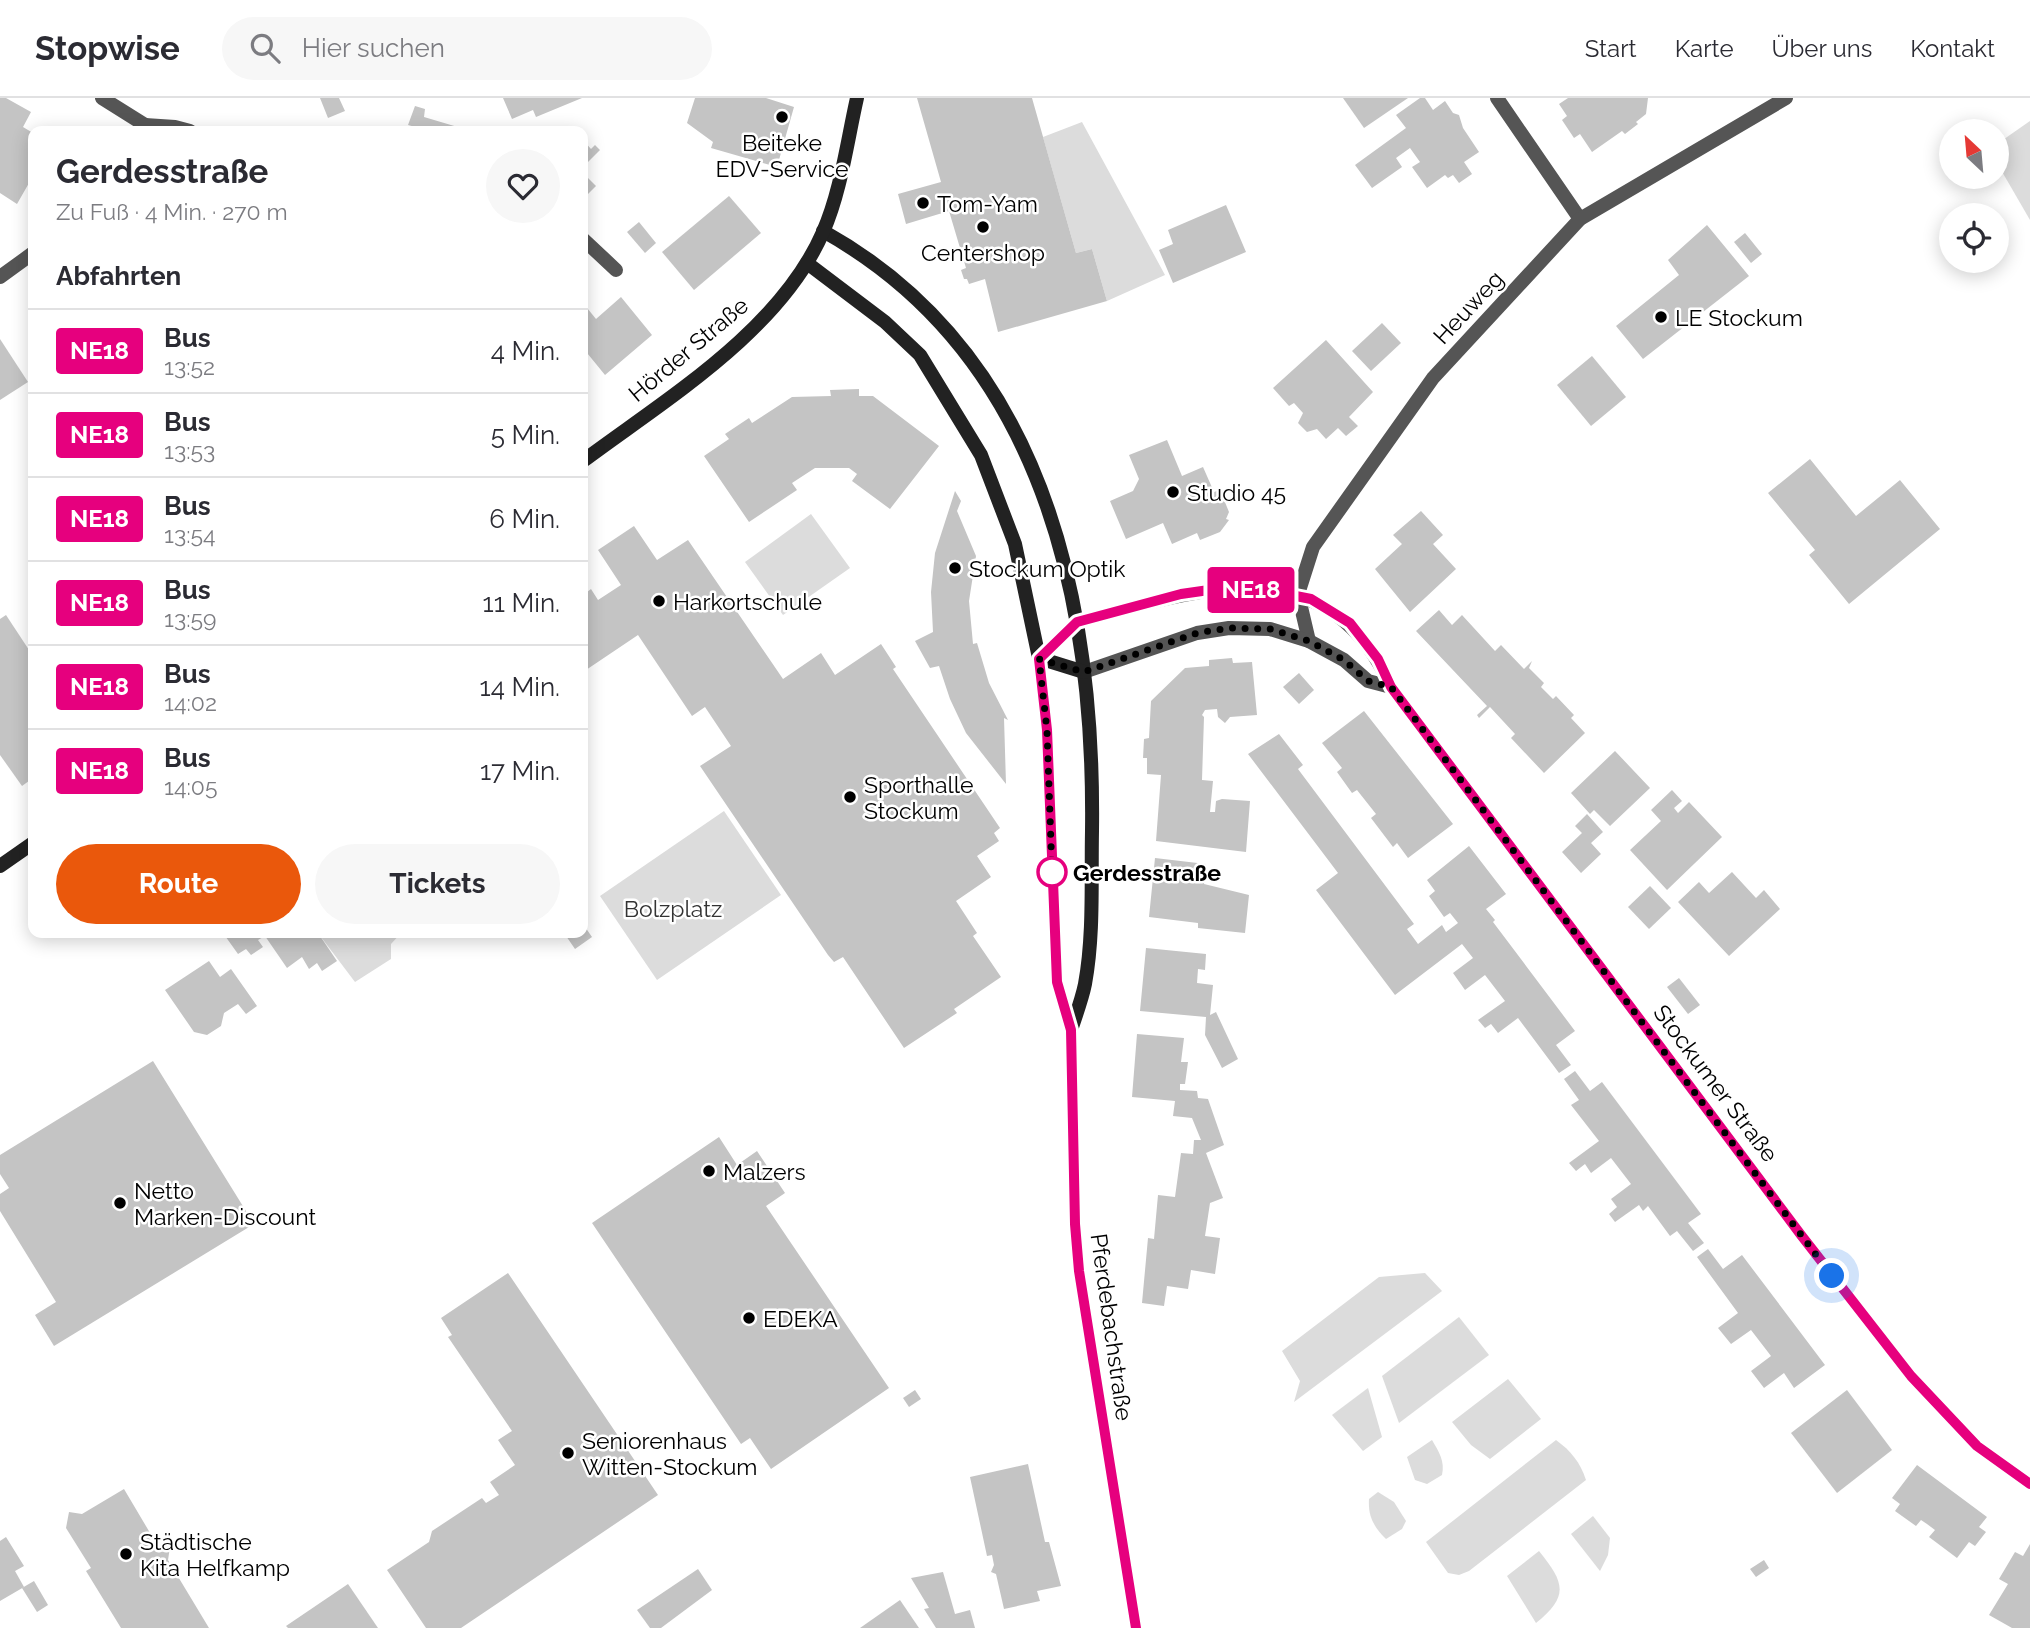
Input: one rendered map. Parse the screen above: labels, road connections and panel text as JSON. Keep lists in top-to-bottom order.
{
  "streets": {
    "main road": ["Hörder Straße", "Pferdebachstraße"],
    "street": ["Heuweg", "Stockumer Straße"]
  },
  "crossings": [
    ["Heuweg", "Stockumer Straße"],
    ["Hörder Straße", "Pferdebachstraße"],
    ["Stockumer Straße", "Pferdebachstraße"]
  ],
  "parks": ["Bolzplatz"],
  "places": [
    "Beiteke EDV-Service",
    "Tom-Yam",
    "Centershop",
    "LE Stockum",
    "Studio 45",
    "Stockum Optik",
    "Harkortschule",
    "Sporthalle Stockum",
    "Gerdesstraße",
    "Malzers",
    "Netto Marken-Discount",
    "EDEKA",
    "Seniorenhaus Witten-Stockum",
    "Städtische Kita Helfkamp"
  ],
  "lines": ["bus line NE18"],
  "north": "top left",
  "page": {
    "header": "Stopwise",
    "search": "Hier suchen",
    "nav": [
      "Start",
      "Karte",
      "Über uns",
      "Kontakt"
    ],
    "on_map": "NE18",
    "heading": [
      ["Gerdesstraße", "Zu Fuß · 4 Min. · 270 m"],
      "Abfahrten"
    ],
    "list": [
      {
        "mark": "NE18",
        "name": "Bus",
        "note": "13:52",
        "value": "4 Min."
      },
      {
        "mark": "NE18",
        "name": "Bus",
        "note": "13:53",
        "value": "5 Min."
      },
      {
        "mark": "NE18",
        "name": "Bus",
        "note": "13:54",
        "value": "6 Min."
      },
      {
        "mark": "NE18",
        "name": "Bus",
        "note": "13:59",
        "value": "11 Min."
      },
      {
        "mark": "NE18",
        "name": "Bus",
        "note": "14:02",
        "value": "14 Min."
      },
      {
        "mark": "NE18",
        "name": "Bus",
        "note": "14:05",
        "value": "17 Min."
      }
    ],
    "buttons": ["Route", "Tickets"]
  }
}
